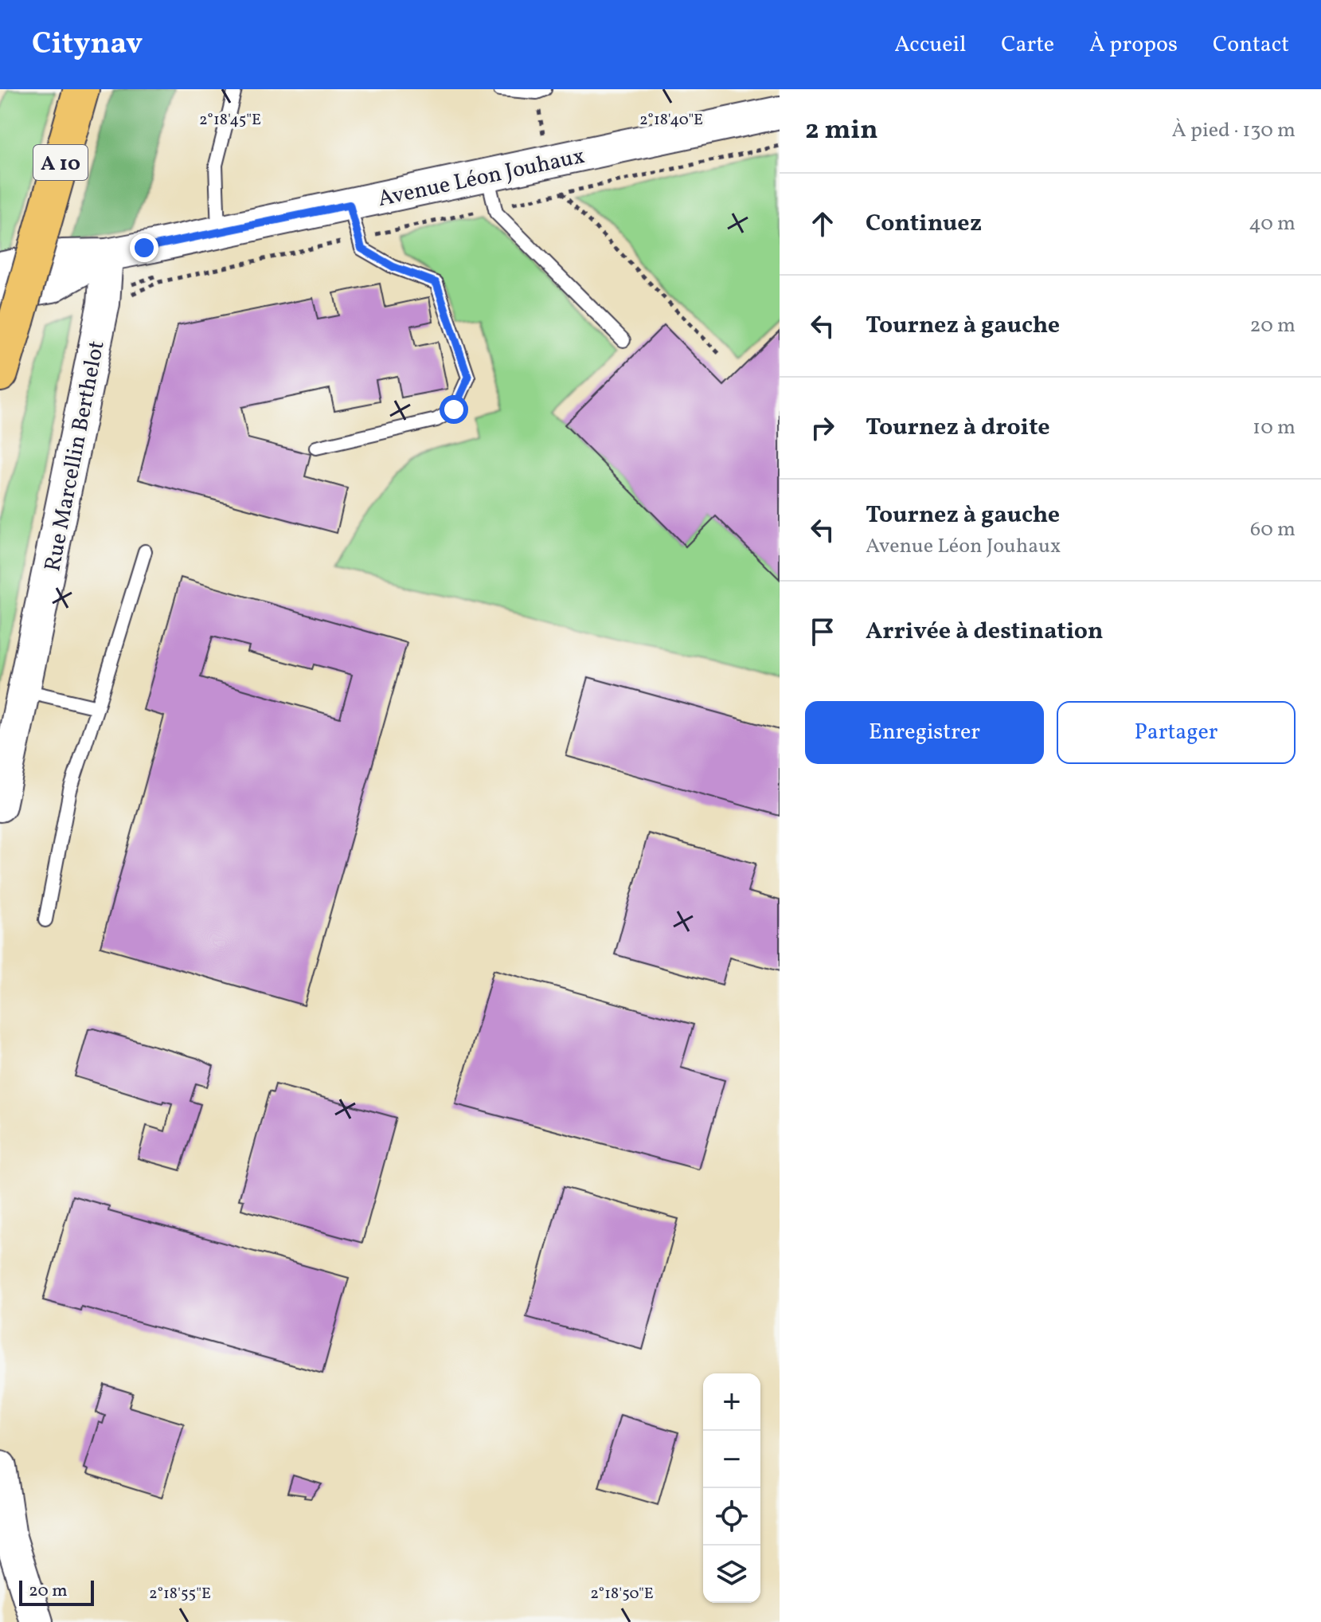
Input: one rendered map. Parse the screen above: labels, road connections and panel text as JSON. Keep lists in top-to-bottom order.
{
  "streets": {
    "highway": ["A 10"],
    "street": ["Avenue Léon Jouhaux", "Rue Marcellin Berthelot"]
  },
  "crossings": [
    ["A 10", "Avenue Léon Jouhaux"],
    ["Avenue Léon Jouhaux", "Rue Marcellin Berthelot"]
  ],
  "scale_bar": "20 m",
  "page": {
    "header": "Citynav",
    "nav": [
      "Accueil",
      "Carte",
      "À propos",
      "Contact"
    ],
    "heading": ["2 min", "À pied · 130 m"],
    "list": [
      ["Continuez", "40 m"],
      ["Tournez à gauche", "20 m"],
      ["Tournez à droite", "10 m"],
      ["Tournez à gauche", "Avenue Léon Jouhaux", "60 m"],
      "Arrivée à destination"
    ],
    "buttons": ["Enregistrer", "Partager"],
    "map_buttons": ["+", "−"],
    "scale": "20 m"
  },
  "coordinates": [
    "2°18'45\"E",
    "2°18'40\"E",
    "2°18'55\"E",
    "2°18'50\"E"
  ]
}
